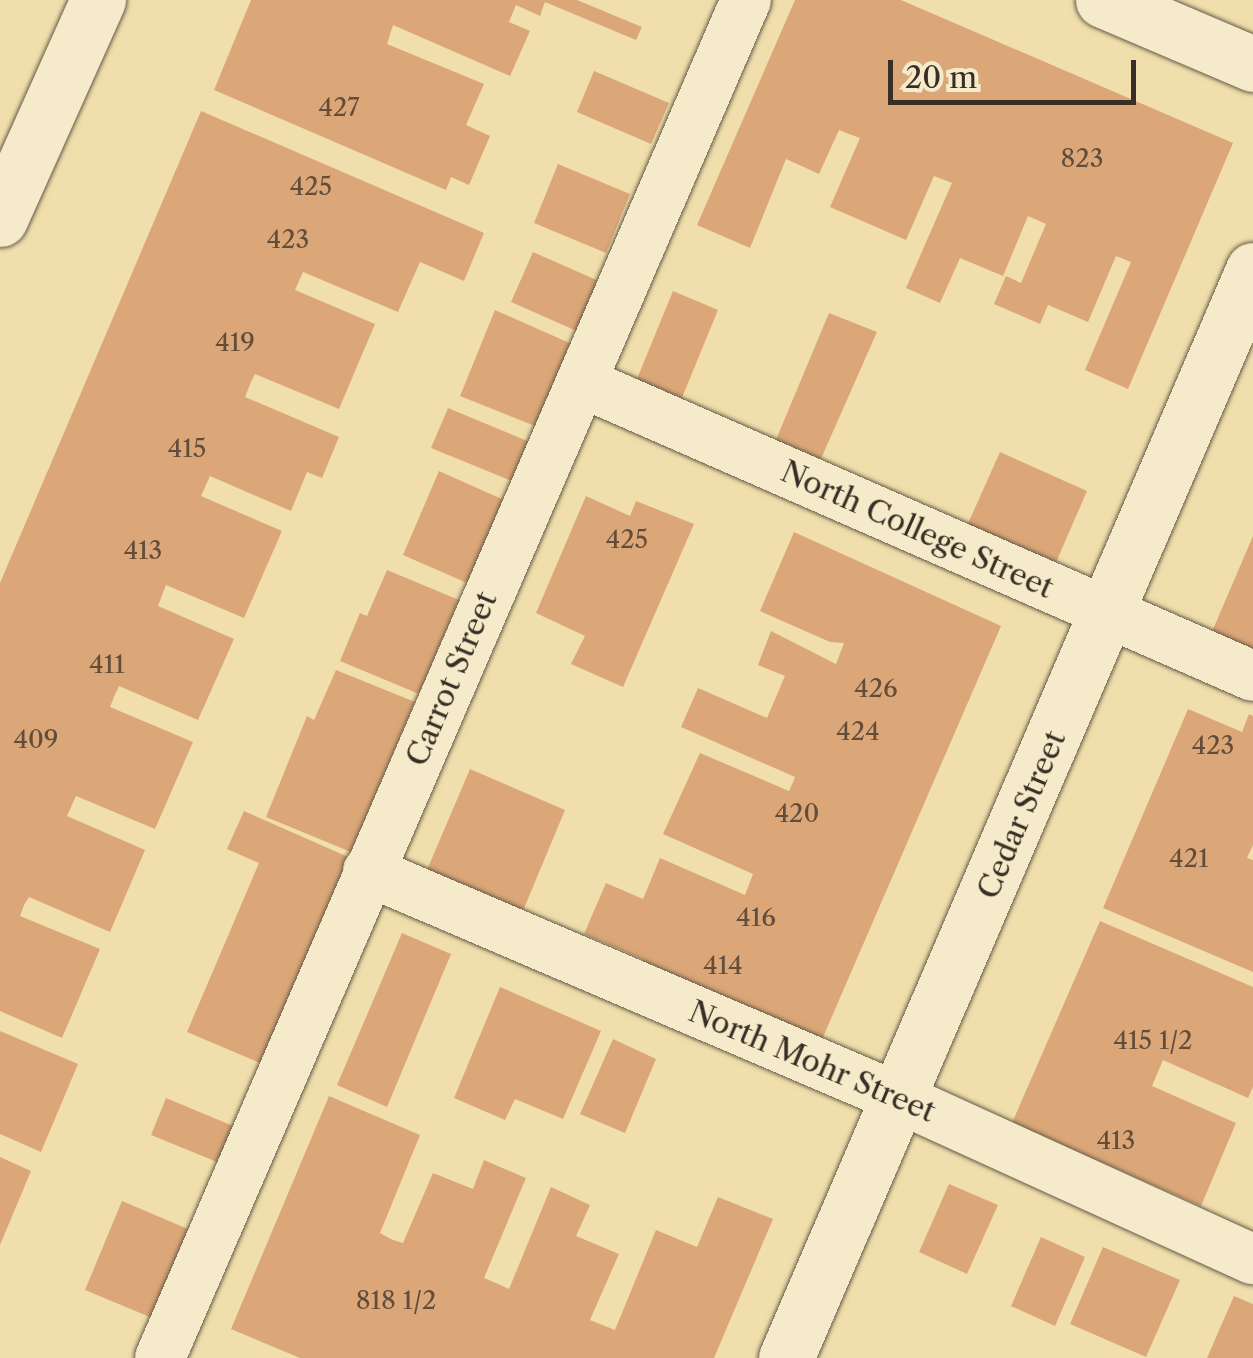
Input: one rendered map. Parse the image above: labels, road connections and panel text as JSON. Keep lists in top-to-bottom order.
{
  "streets": {
    "street": ["Cedar Street"],
    "lane": ["North College Street", "Carrot Street", "North Mohr Street"]
  },
  "crossings": [
    ["North College Street", "Carrot Street"],
    ["North College Street", "Cedar Street"],
    ["Carrot Street", "North Mohr Street"],
    ["Cedar Street", "North Mohr Street"]
  ],
  "house_numbers": [
    "427",
    "823",
    "425",
    "423",
    "419",
    "415",
    "425",
    "413",
    "411",
    "426",
    "424",
    "409",
    "423",
    "420",
    "421",
    "416",
    "414",
    "415 1/2",
    "413",
    "818 1/2"
  ],
  "scale_bar": "20 m"
}
